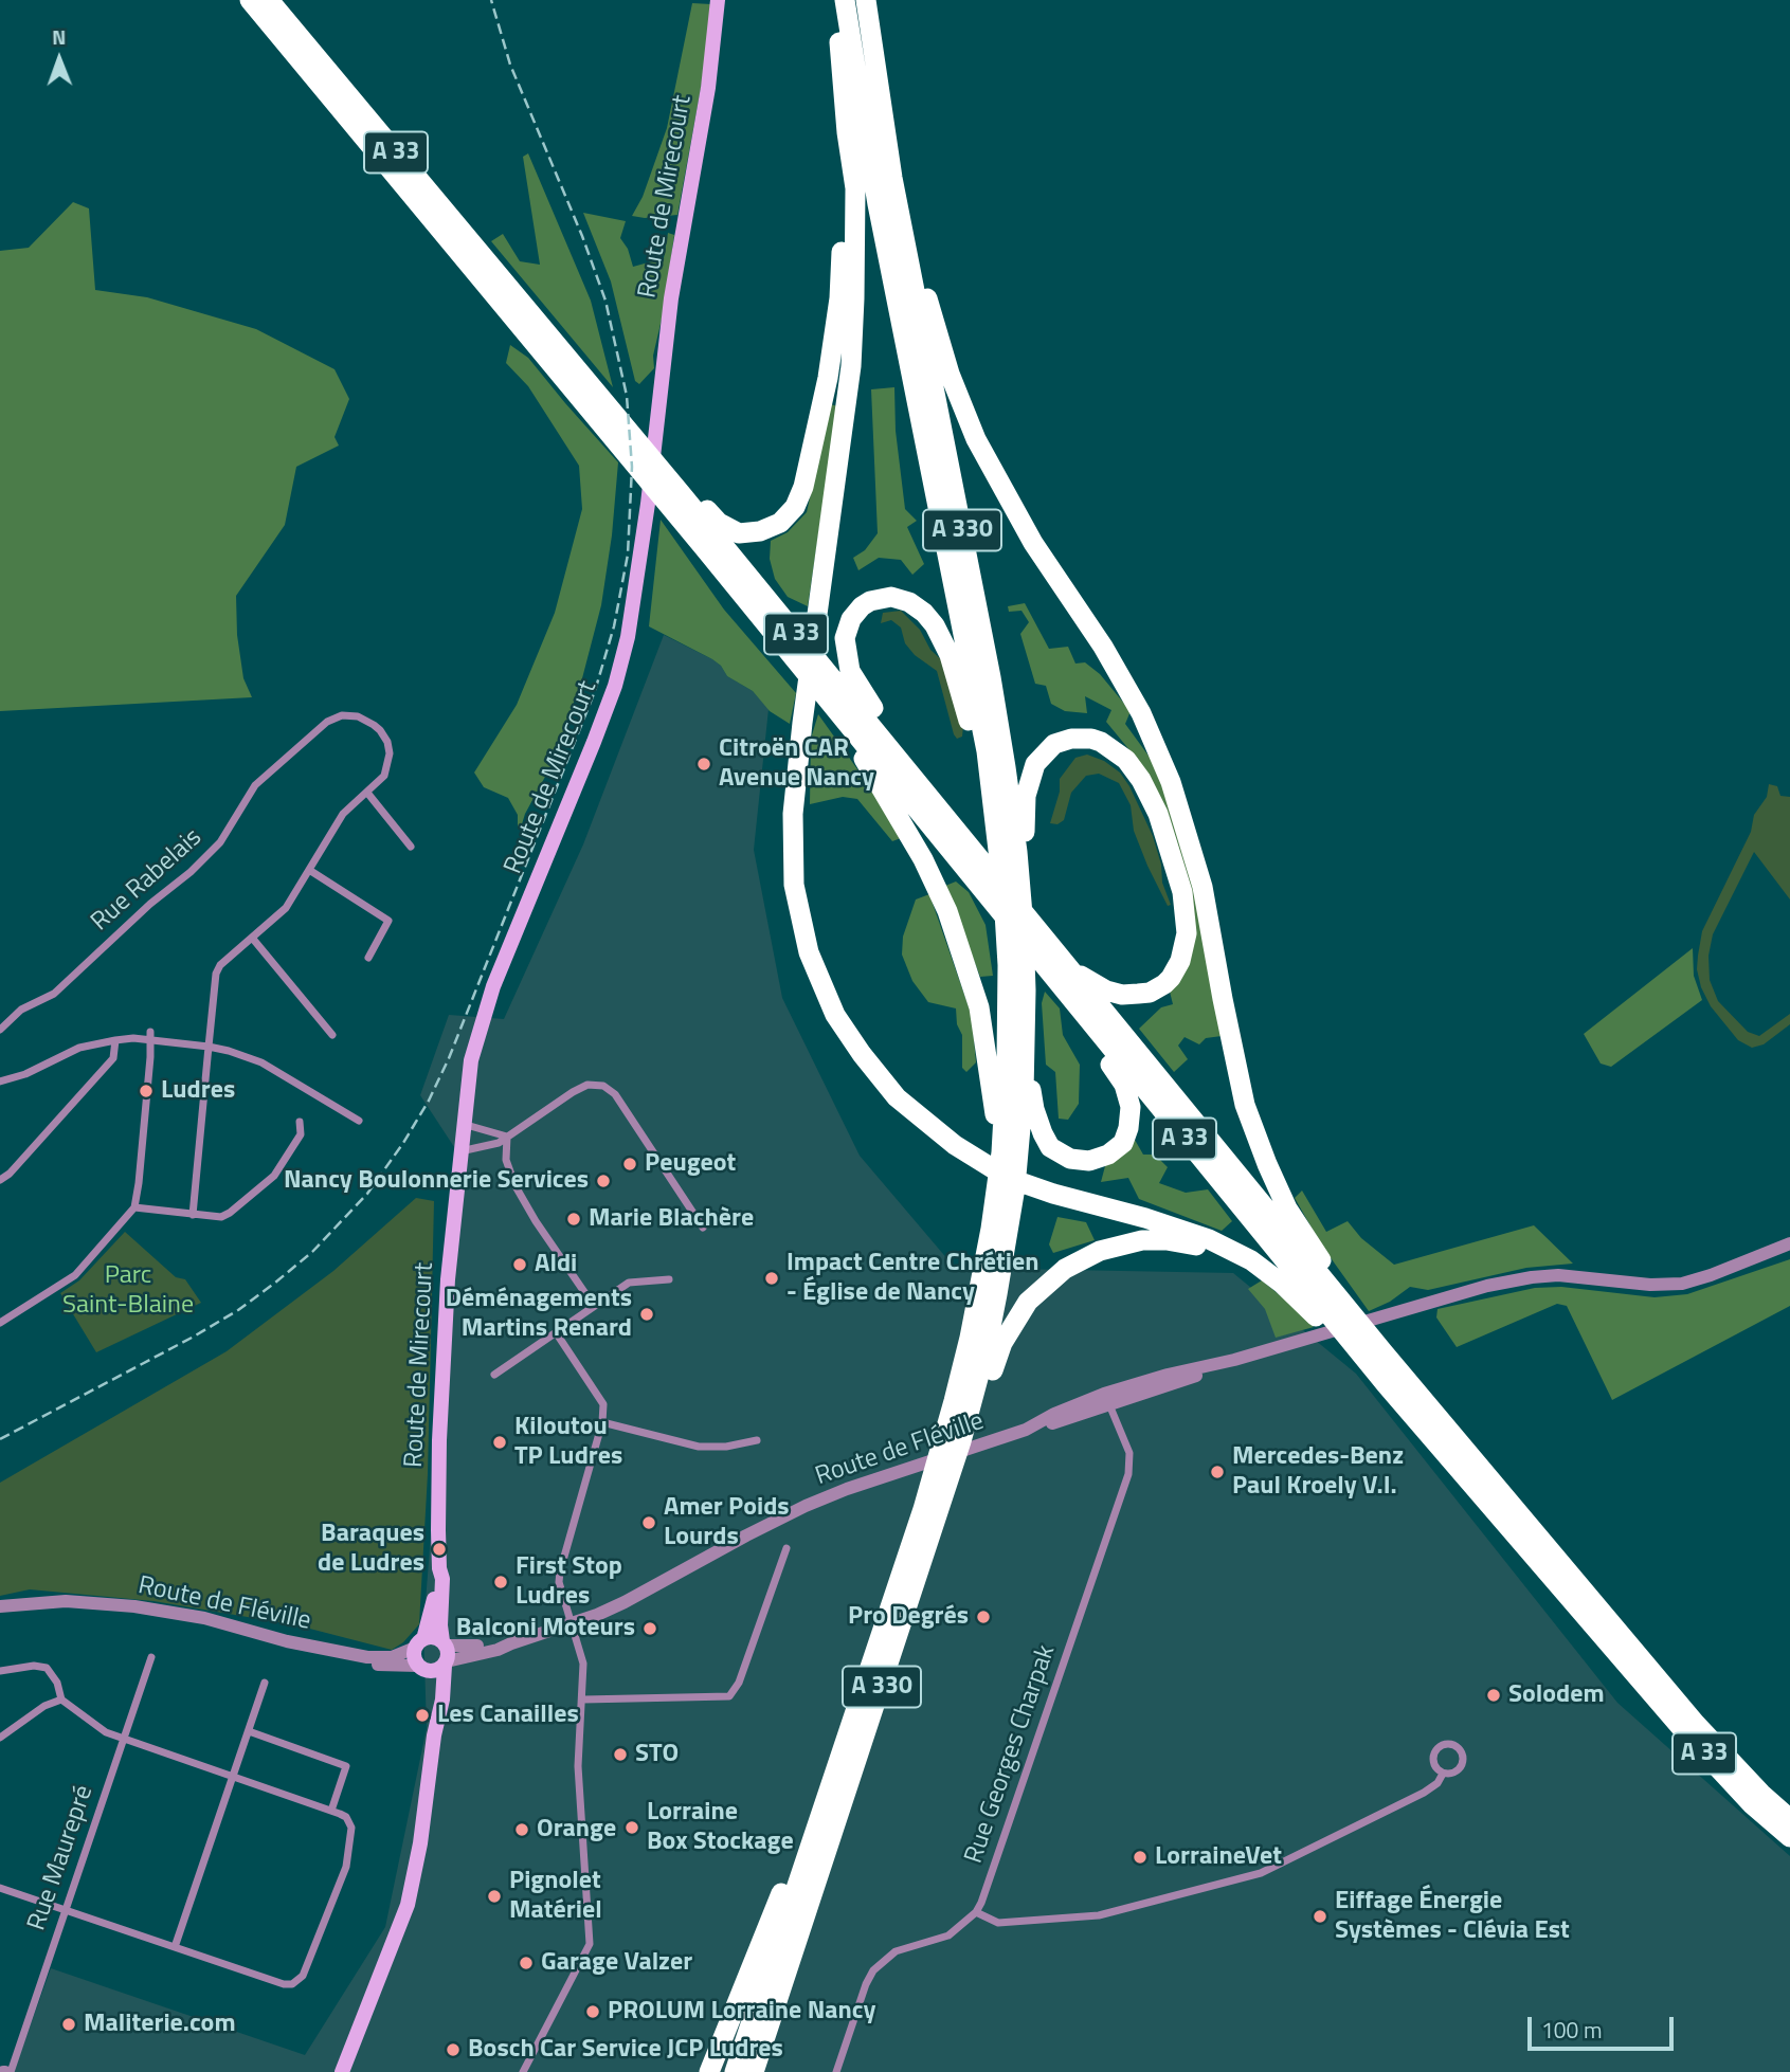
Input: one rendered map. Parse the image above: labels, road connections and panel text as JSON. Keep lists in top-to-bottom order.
{
  "streets": {
    "highway": ["A 33", "A 330"],
    "main road": ["Route de Mirecourt"],
    "street": [
      "Rue Rabelais",
      "Route de Fléville",
      "Rue Georges Charpak",
      "Rue Maurepré"
    ]
  },
  "crossings": [
    ["Route de Mirecourt", "Route de Fléville"],
    ["Route de Fléville", "Rue Georges Charpak"]
  ],
  "parks": ["Parc Saint-Blaine"],
  "places": [
    "Citroën CAR Avenue Nancy",
    "Ludres",
    "Peugeot",
    "Nancy Boulonnerie Services",
    "Marie Blachère",
    "Aldi",
    "Impact Centre Chrétien - Église de Nancy",
    "Déménagements Martins Renard",
    "Kiloutou TP Ludres",
    "Mercedes-Benz Paul Kroely V.I.",
    "Amer Poids Lourds",
    "Baraques de Ludres",
    "First Stop Ludres",
    "Pro Degrés",
    "Balconi Moteurs",
    "Solodem",
    "Les Canailles",
    "STO",
    "Lorraine Box Stockage",
    "Orange",
    "LorraineVet",
    "Pignolet Matériel",
    "Eiffage Énergie Systèmes - Clévia Est",
    "Garage Valzer",
    "PROLUM Lorraine Nancy",
    "Maliterie.com",
    "Bosch Car Service JCP Ludres"
  ],
  "scale_bar": "100 m",
  "north": "top"
}
